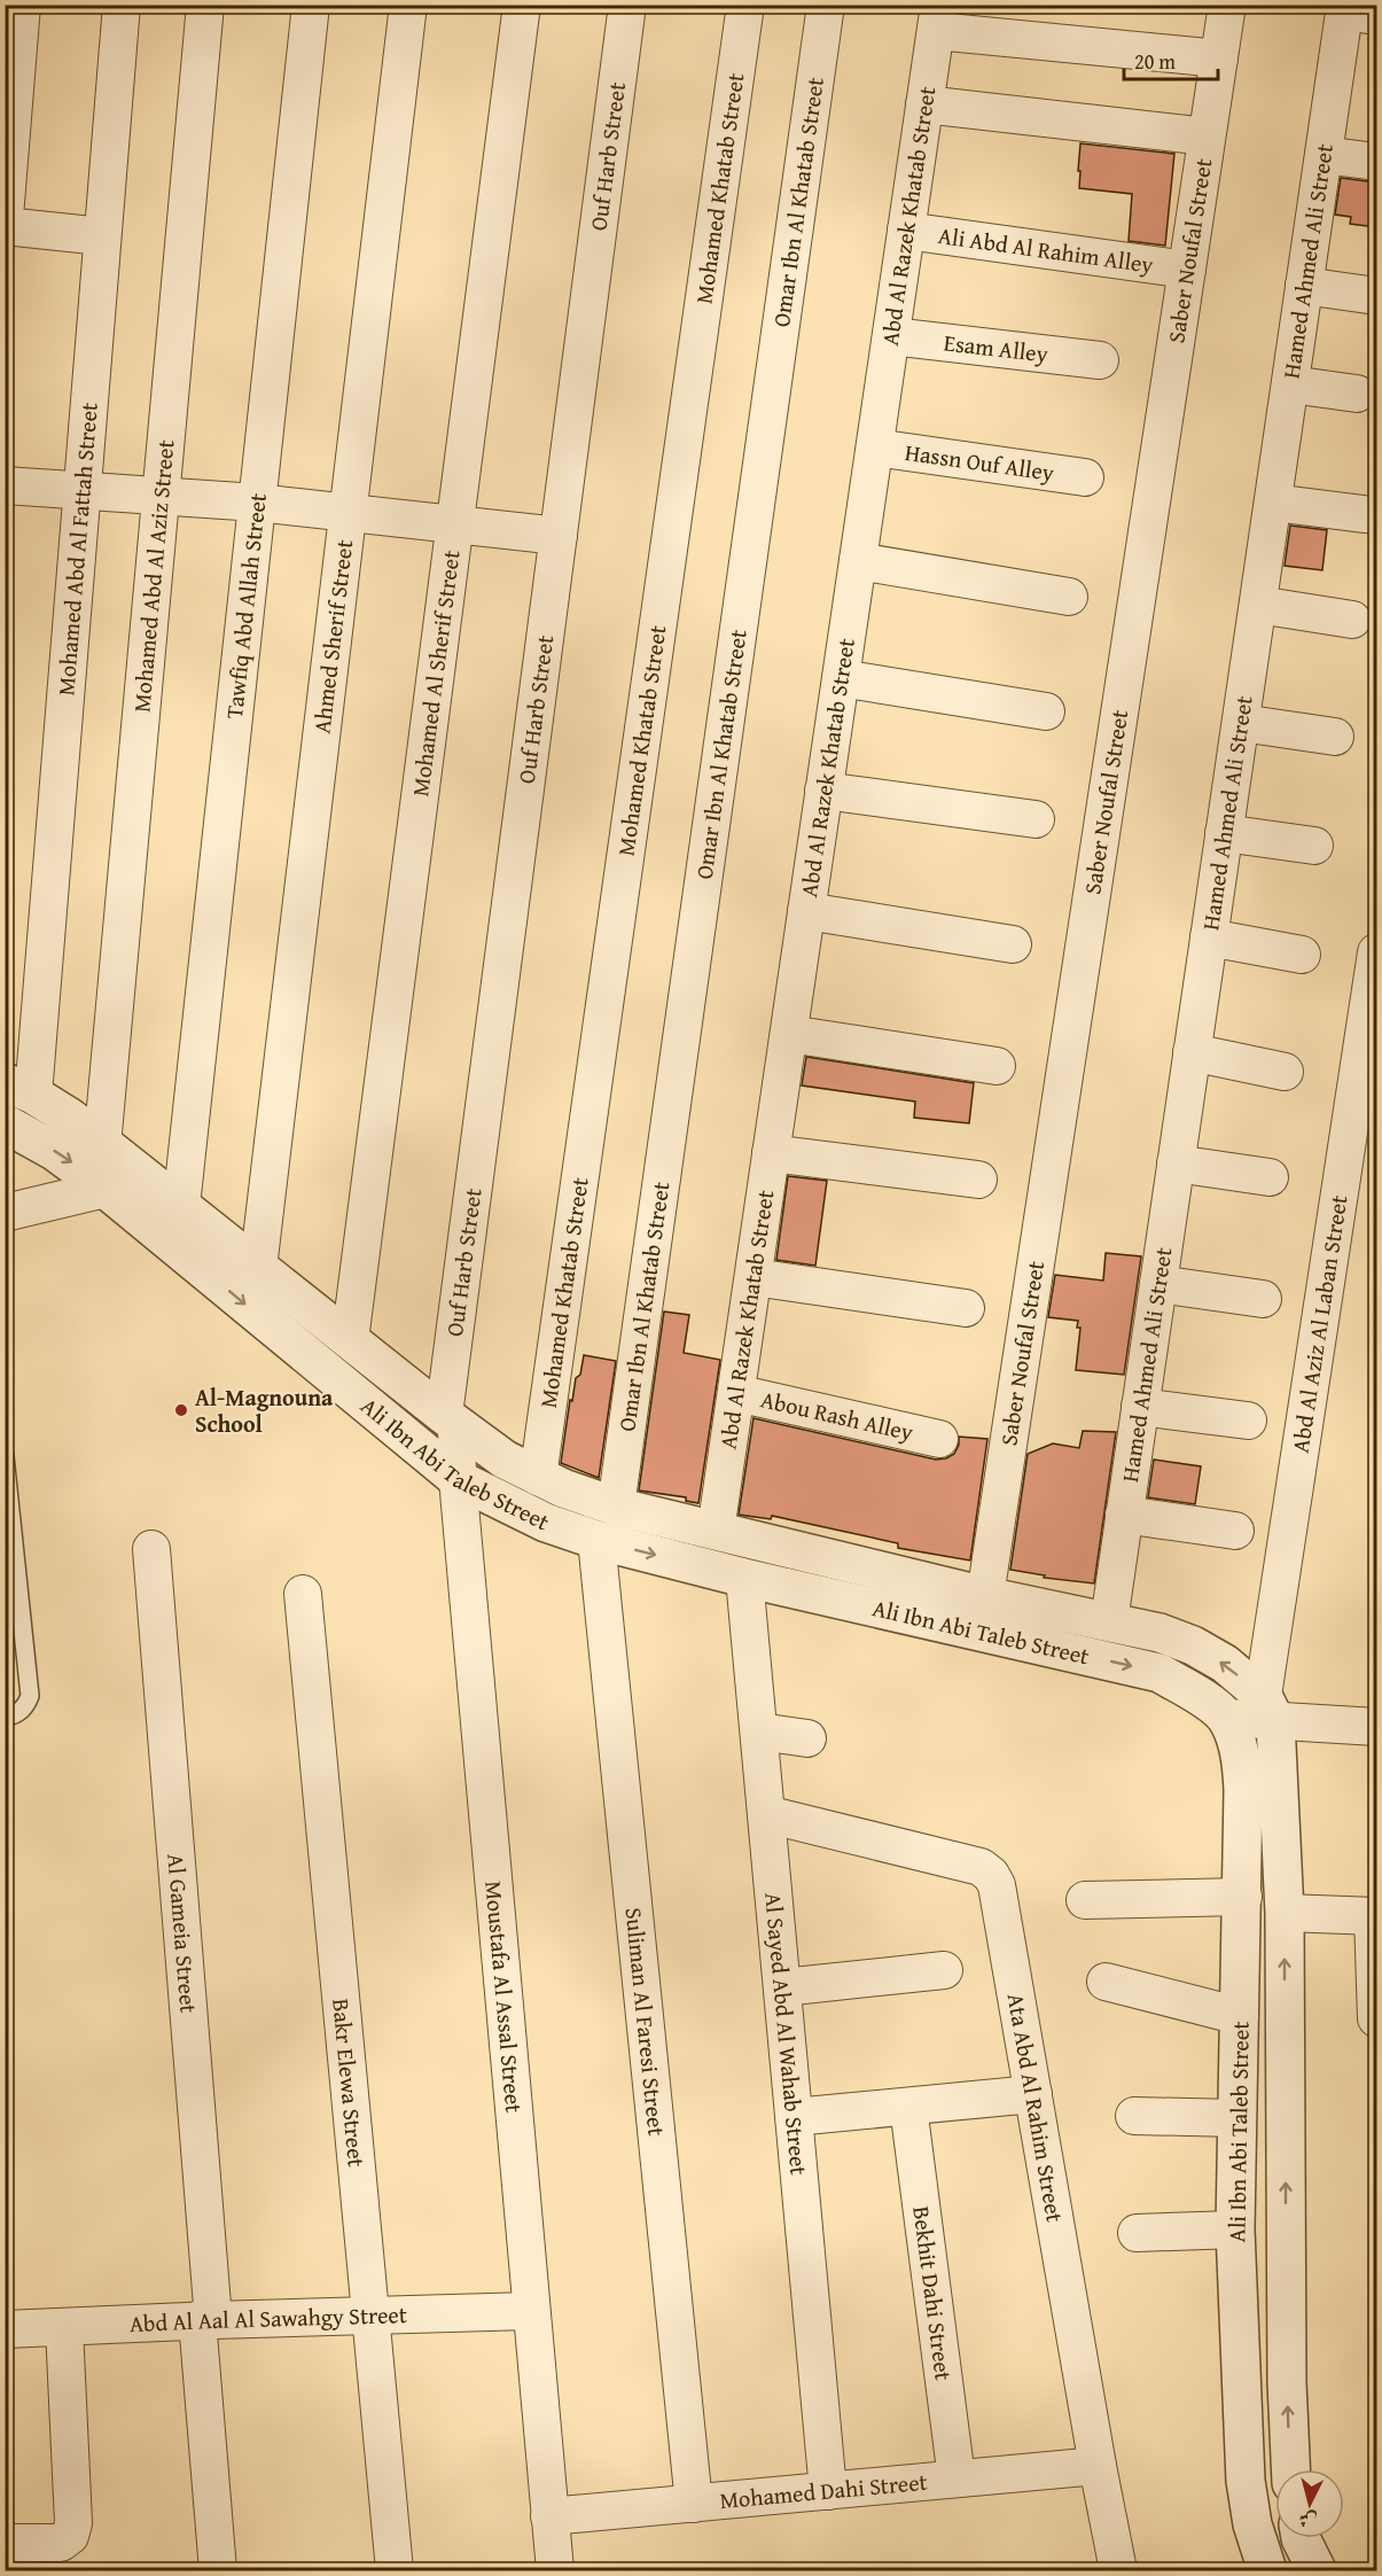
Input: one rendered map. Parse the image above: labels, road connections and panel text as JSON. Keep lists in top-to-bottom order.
{
  "streets": {
    "street": [
      "Ouf Harb Street",
      "Mohamed Khatab Street",
      "Omar Ibn Al Khatab Street",
      "Abd Al Razek Khatab Street",
      "Saber Noufal Street",
      "Ali Abd Al Rahim Alley",
      "Hamed Ahmed Ali Street",
      "Esam Alley",
      "Hassn Ouf Alley",
      "Mohamed Abd Al Fattah Street",
      "Mohamed Abd Al Aziz Street",
      "Tawfiq Abd Allah Street",
      "Ahmed Sherif Street",
      "Mohamed Al Sherif Street",
      "Abd Al Aziz Al Laban Street",
      "Abou Rash Alley",
      "Ali Ibn Abi Taleb Street",
      "Al Gameia Street",
      "Moustafa Al Assal Street",
      "Suliman Al Faresi Street",
      "Al Sayed Abd Al Wahab Street",
      "Bakr Elewa Street",
      "Ata Abd Al Rahim Street",
      "Bekhit Dahi Street",
      "Abd Al Aal Al Sawahgy Street",
      "Mohamed Dahi Street"
    ]
  },
  "crossings": [
    ["Ouf Harb Street", "Ali Ibn Abi Taleb Street"],
    ["Ouf Harb Street", "Moustafa Al Assal Street"],
    ["Mohamed Khatab Street", "Ali Ibn Abi Taleb Street"],
    ["Omar Ibn Al Khatab Street", "Ali Ibn Abi Taleb Street"],
    ["Abd Al Razek Khatab Street", "Ali Abd Al Rahim Alley"],
    ["Abd Al Razek Khatab Street", "Esam Alley"],
    ["Abd Al Razek Khatab Street", "Hassn Ouf Alley"],
    ["Abd Al Razek Khatab Street", "Abou Rash Alley"],
    ["Abd Al Razek Khatab Street", "Ali Ibn Abi Taleb Street"],
    ["Saber Noufal Street", "Ali Abd Al Rahim Alley"],
    ["Saber Noufal Street", "Ali Ibn Abi Taleb Street"],
    ["Hamed Ahmed Ali Street", "Ali Ibn Abi Taleb Street"],
    ["Mohamed Abd Al Fattah Street", "Ali Ibn Abi Taleb Street"],
    ["Mohamed Abd Al Aziz Street", "Ali Ibn Abi Taleb Street"],
    ["Tawfiq Abd Allah Street", "Ali Ibn Abi Taleb Street"],
    ["Ahmed Sherif Street", "Ali Ibn Abi Taleb Street"],
    ["Mohamed Al Sherif Street", "Ali Ibn Abi Taleb Street"],
    ["Abd Al Aziz Al Laban Street", "Ali Ibn Abi Taleb Street"],
    ["Ali Ibn Abi Taleb Street", "Moustafa Al Assal Street"],
    ["Ali Ibn Abi Taleb Street", "Suliman Al Faresi Street"],
    ["Ali Ibn Abi Taleb Street", "Al Sayed Abd Al Wahab Street"],
    ["Al Gameia Street", "Abd Al Aal Al Sawahgy Street"],
    ["Moustafa Al Assal Street", "Abd Al Aal Al Sawahgy Street"],
    ["Moustafa Al Assal Street", "Mohamed Dahi Street"],
    ["Suliman Al Faresi Street", "Mohamed Dahi Street"],
    ["Al Sayed Abd Al Wahab Street", "Ata Abd Al Rahim Street"],
    ["Al Sayed Abd Al Wahab Street", "Mohamed Dahi Street"],
    ["Bakr Elewa Street", "Abd Al Aal Al Sawahgy Street"],
    ["Ata Abd Al Rahim Street", "Mohamed Dahi Street"],
    ["Bekhit Dahi Street", "Mohamed Dahi Street"]
  ],
  "places": ["Al-Magnouna School"],
  "scale_bar": "20 m",
  "north": "bottom"
}
